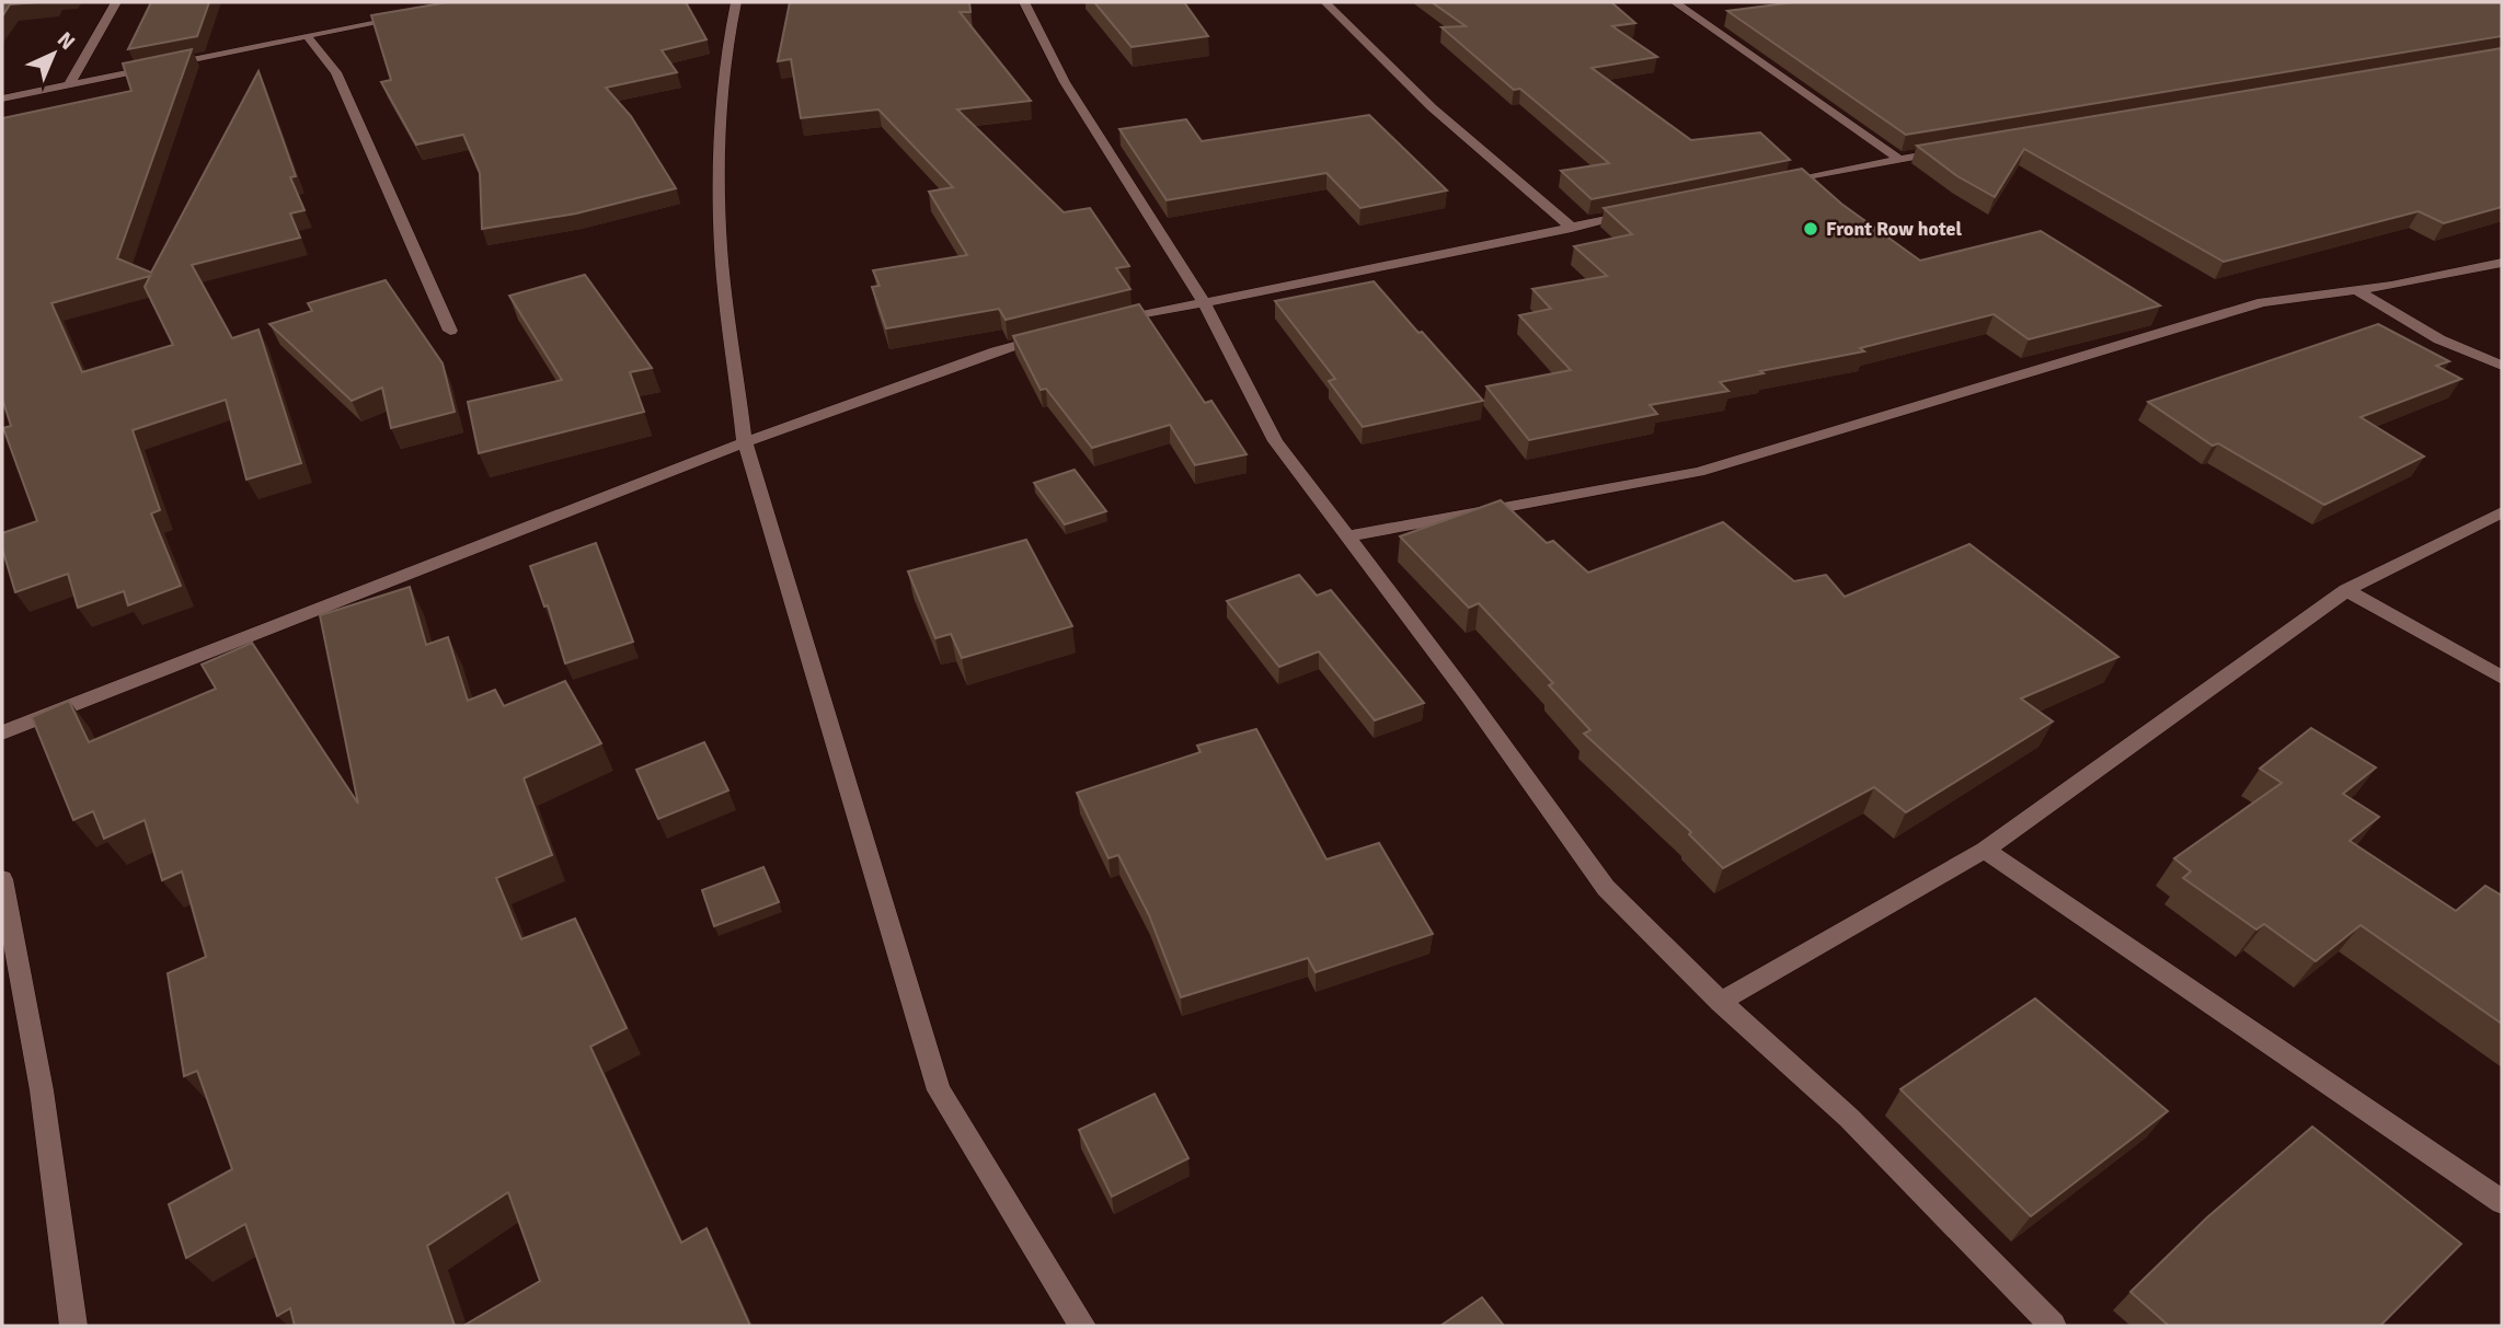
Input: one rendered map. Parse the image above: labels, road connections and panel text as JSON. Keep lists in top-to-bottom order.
{
  "places": ["Front Row hotel"],
  "north": "top right"
}
